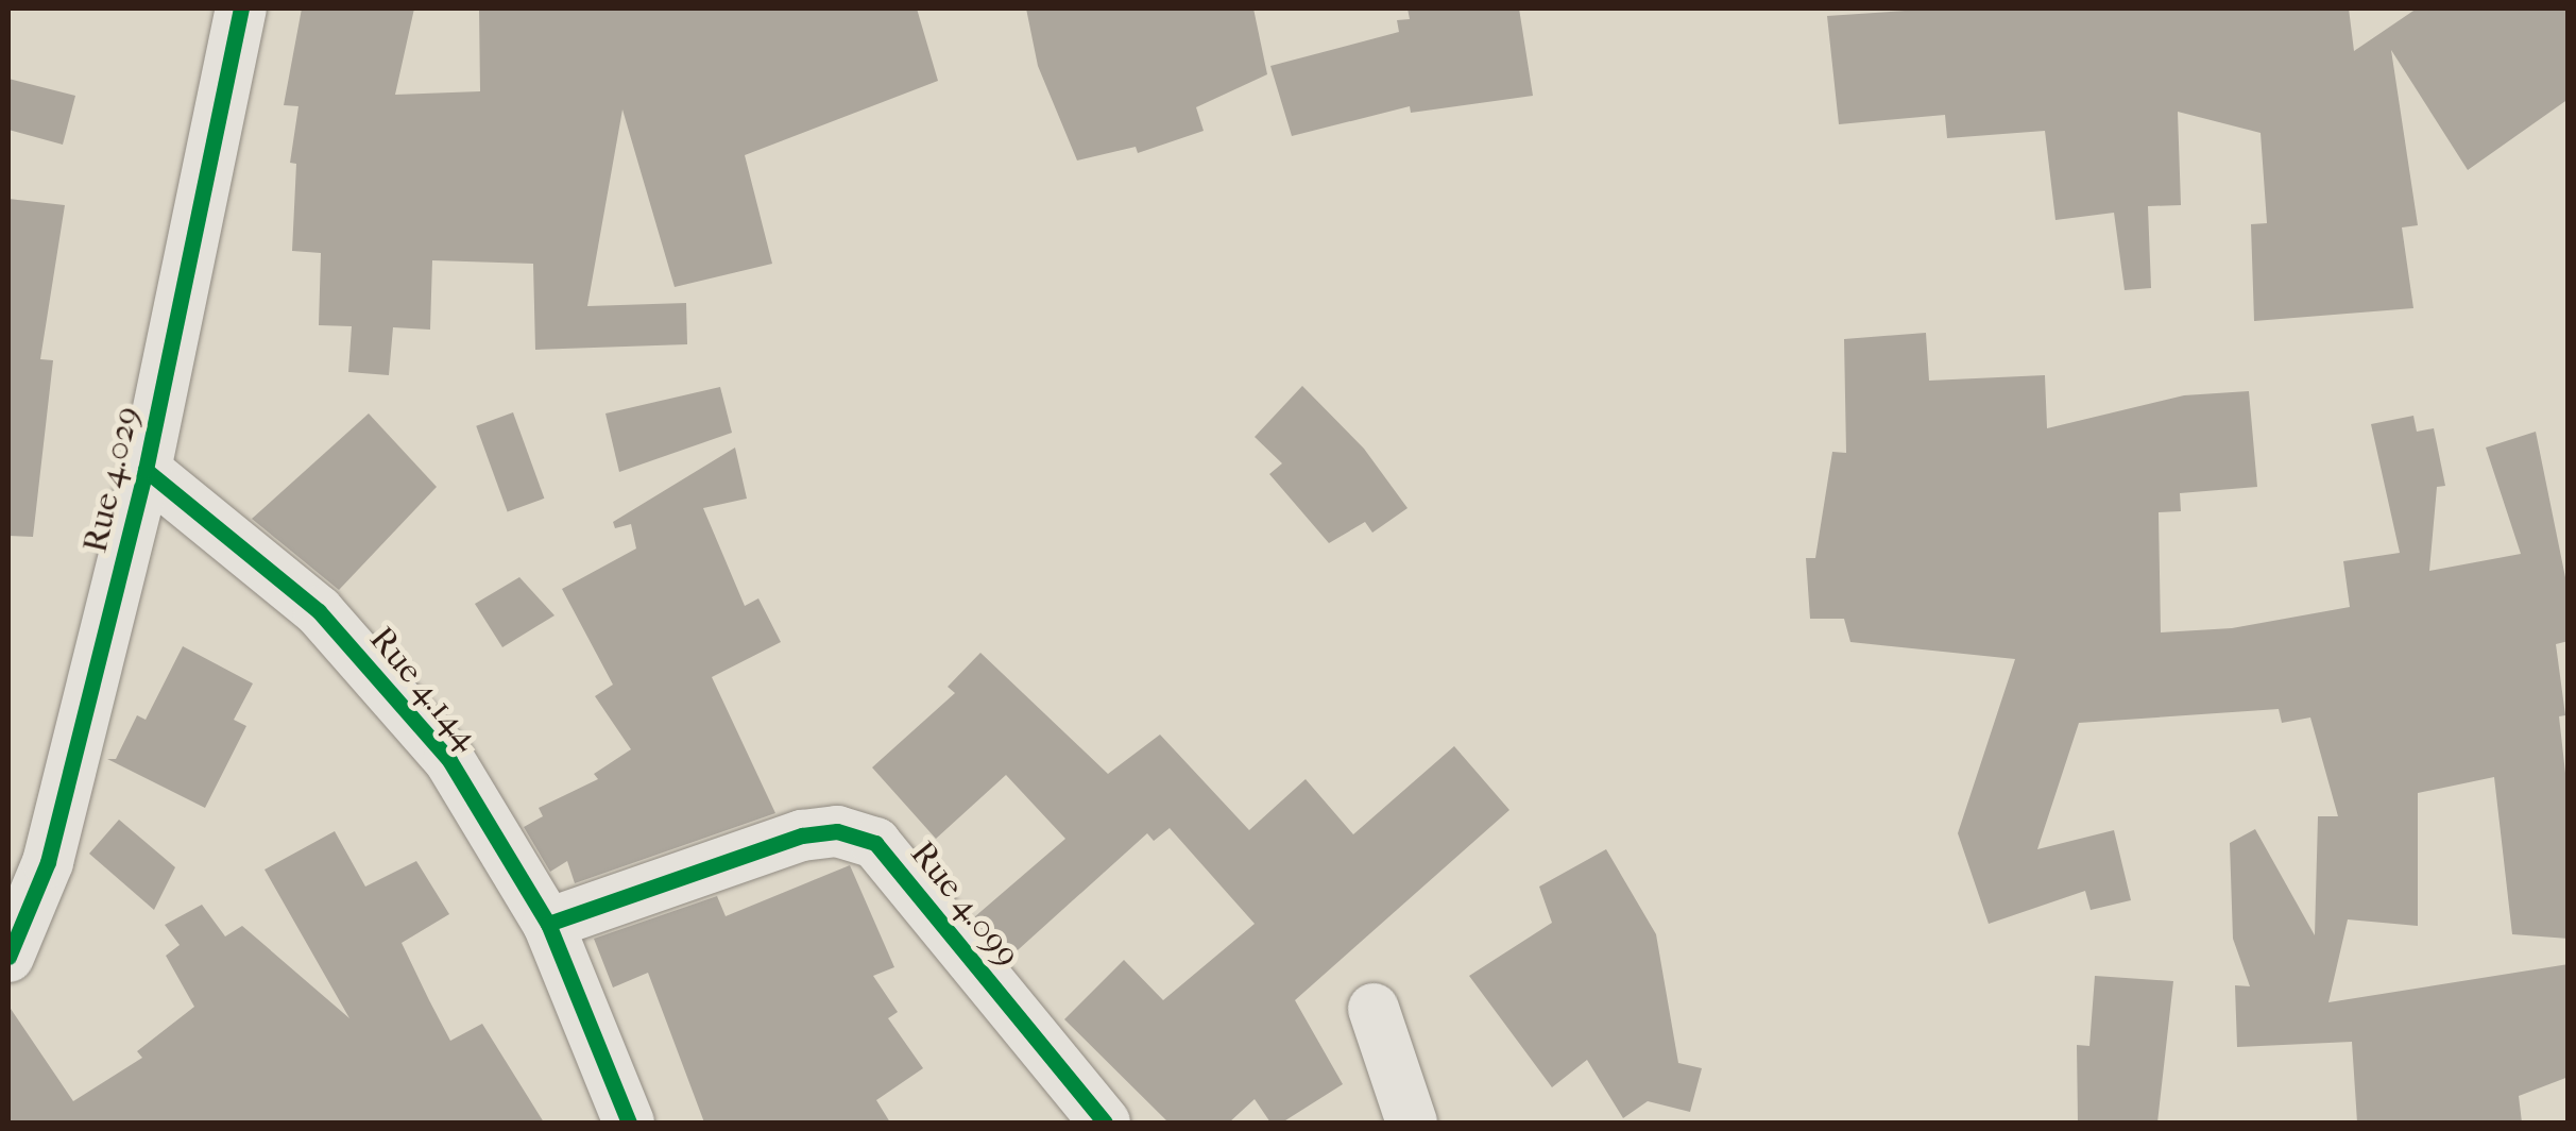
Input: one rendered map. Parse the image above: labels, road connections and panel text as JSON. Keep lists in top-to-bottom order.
{
  "streets": {
    "street": ["Rue 4.029", "Rue 4.144", "Rue 4.099"]
  },
  "crossings": [
    ["Rue 4.029", "Rue 4.144"],
    ["Rue 4.144", "Rue 4.099"]
  ]
}
